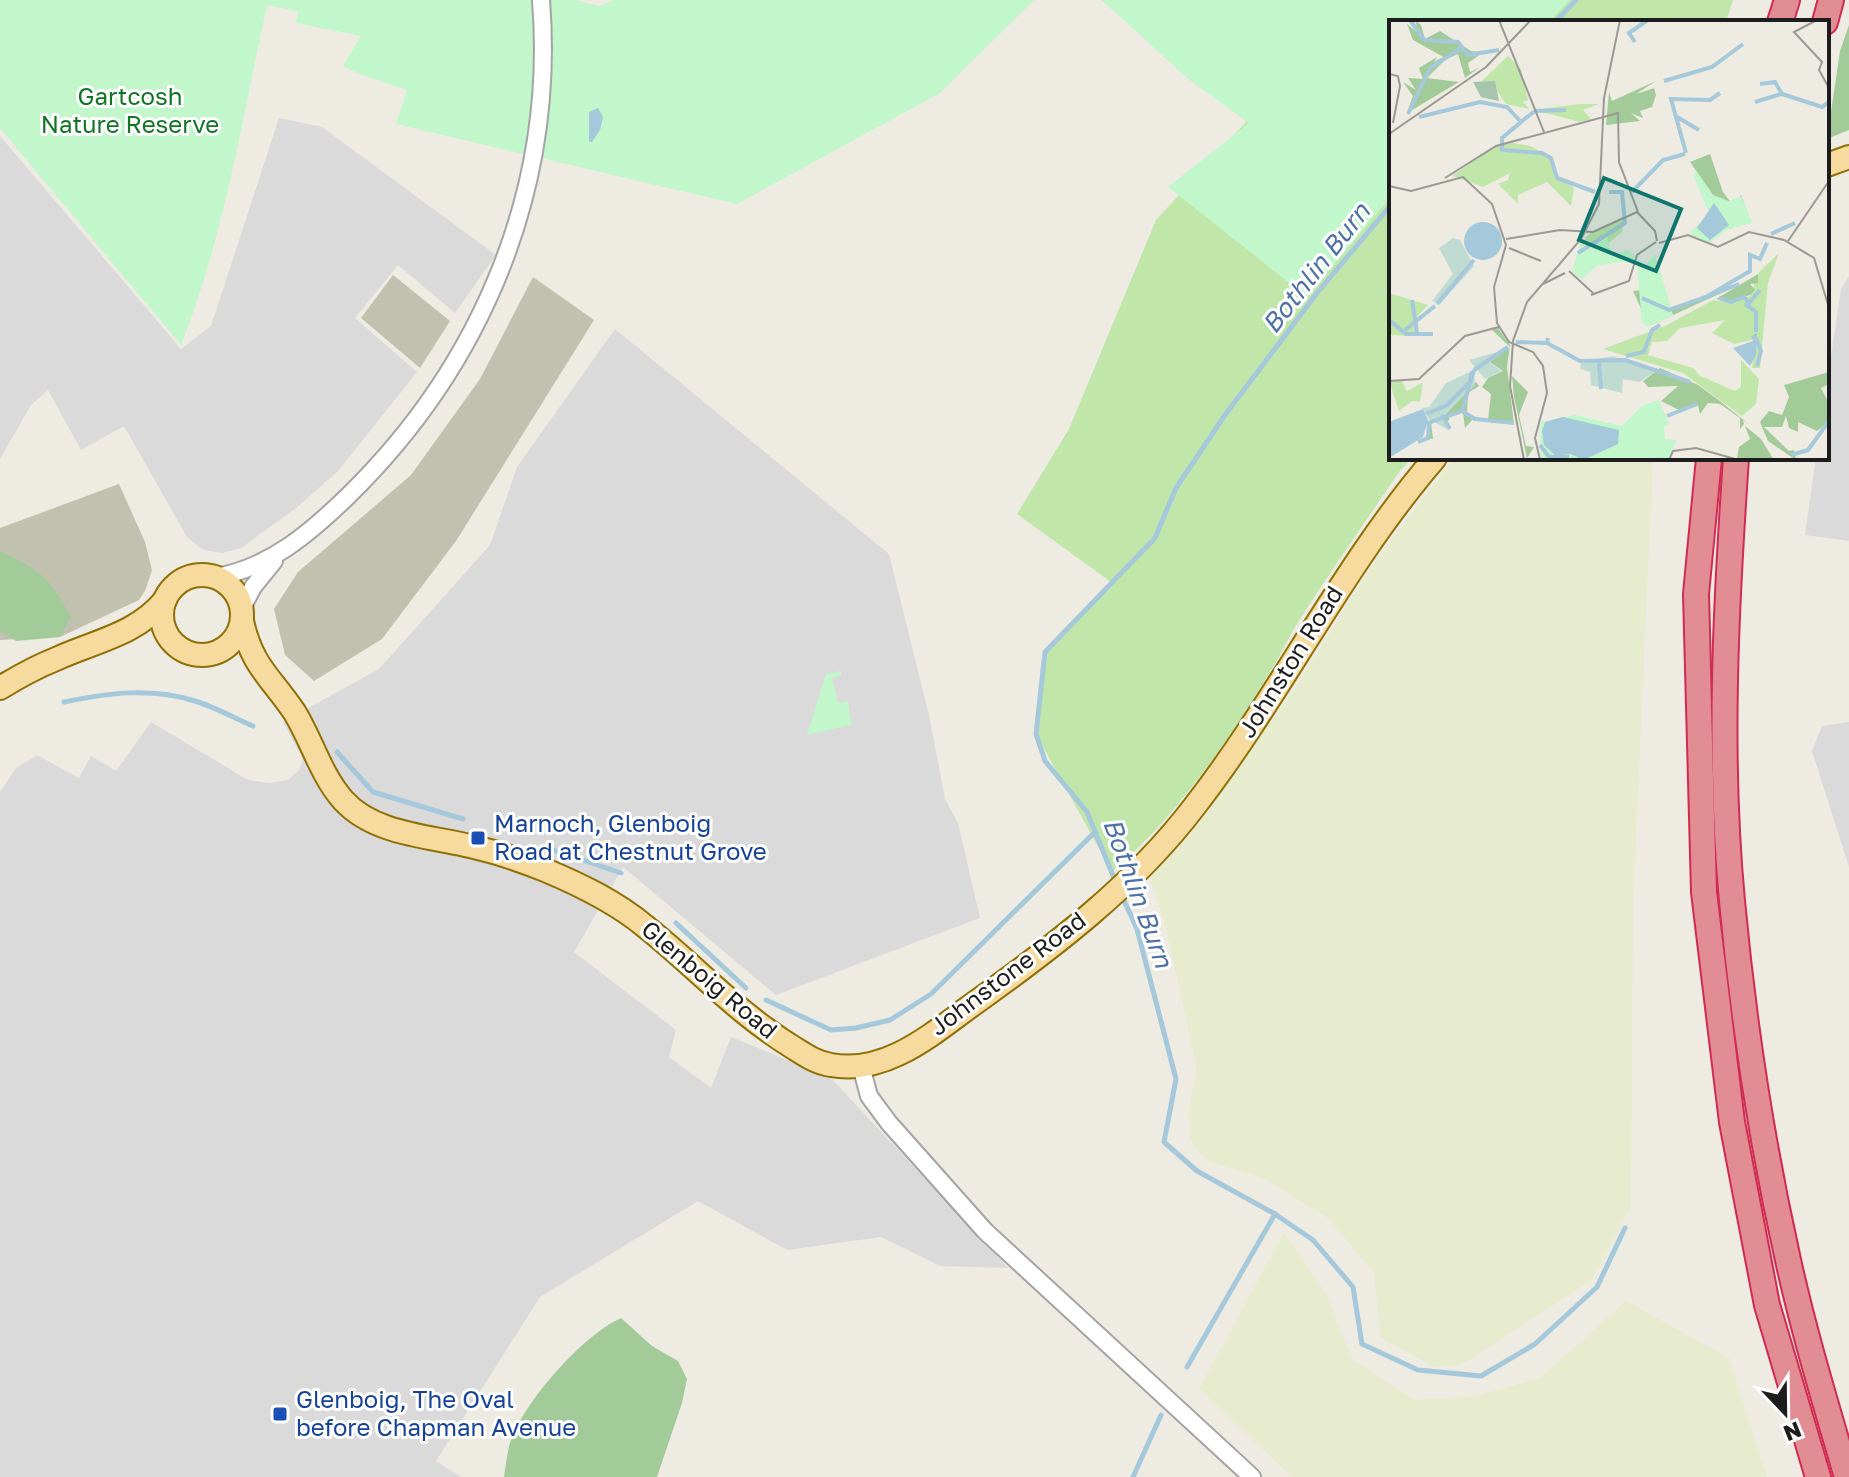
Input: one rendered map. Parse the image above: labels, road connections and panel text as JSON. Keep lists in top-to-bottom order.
{
  "streets": {
    "main road": ["Johnston Road", "Johnstone Road", "Glenboig Road"]
  },
  "crossings": [
    ["Johnston Road", "Johnstone Road"],
    ["Johnstone Road", "Glenboig Road"]
  ],
  "water": ["Bothlin Burn"],
  "parks": ["Gartcosh Nature Reserve"],
  "places": {
    "transit": ["Marnoch, Glenboig Road at Chestnut Grove", "Glenboig, The Oval before Chapman Avenue"]
  },
  "north": "bottom"
}
